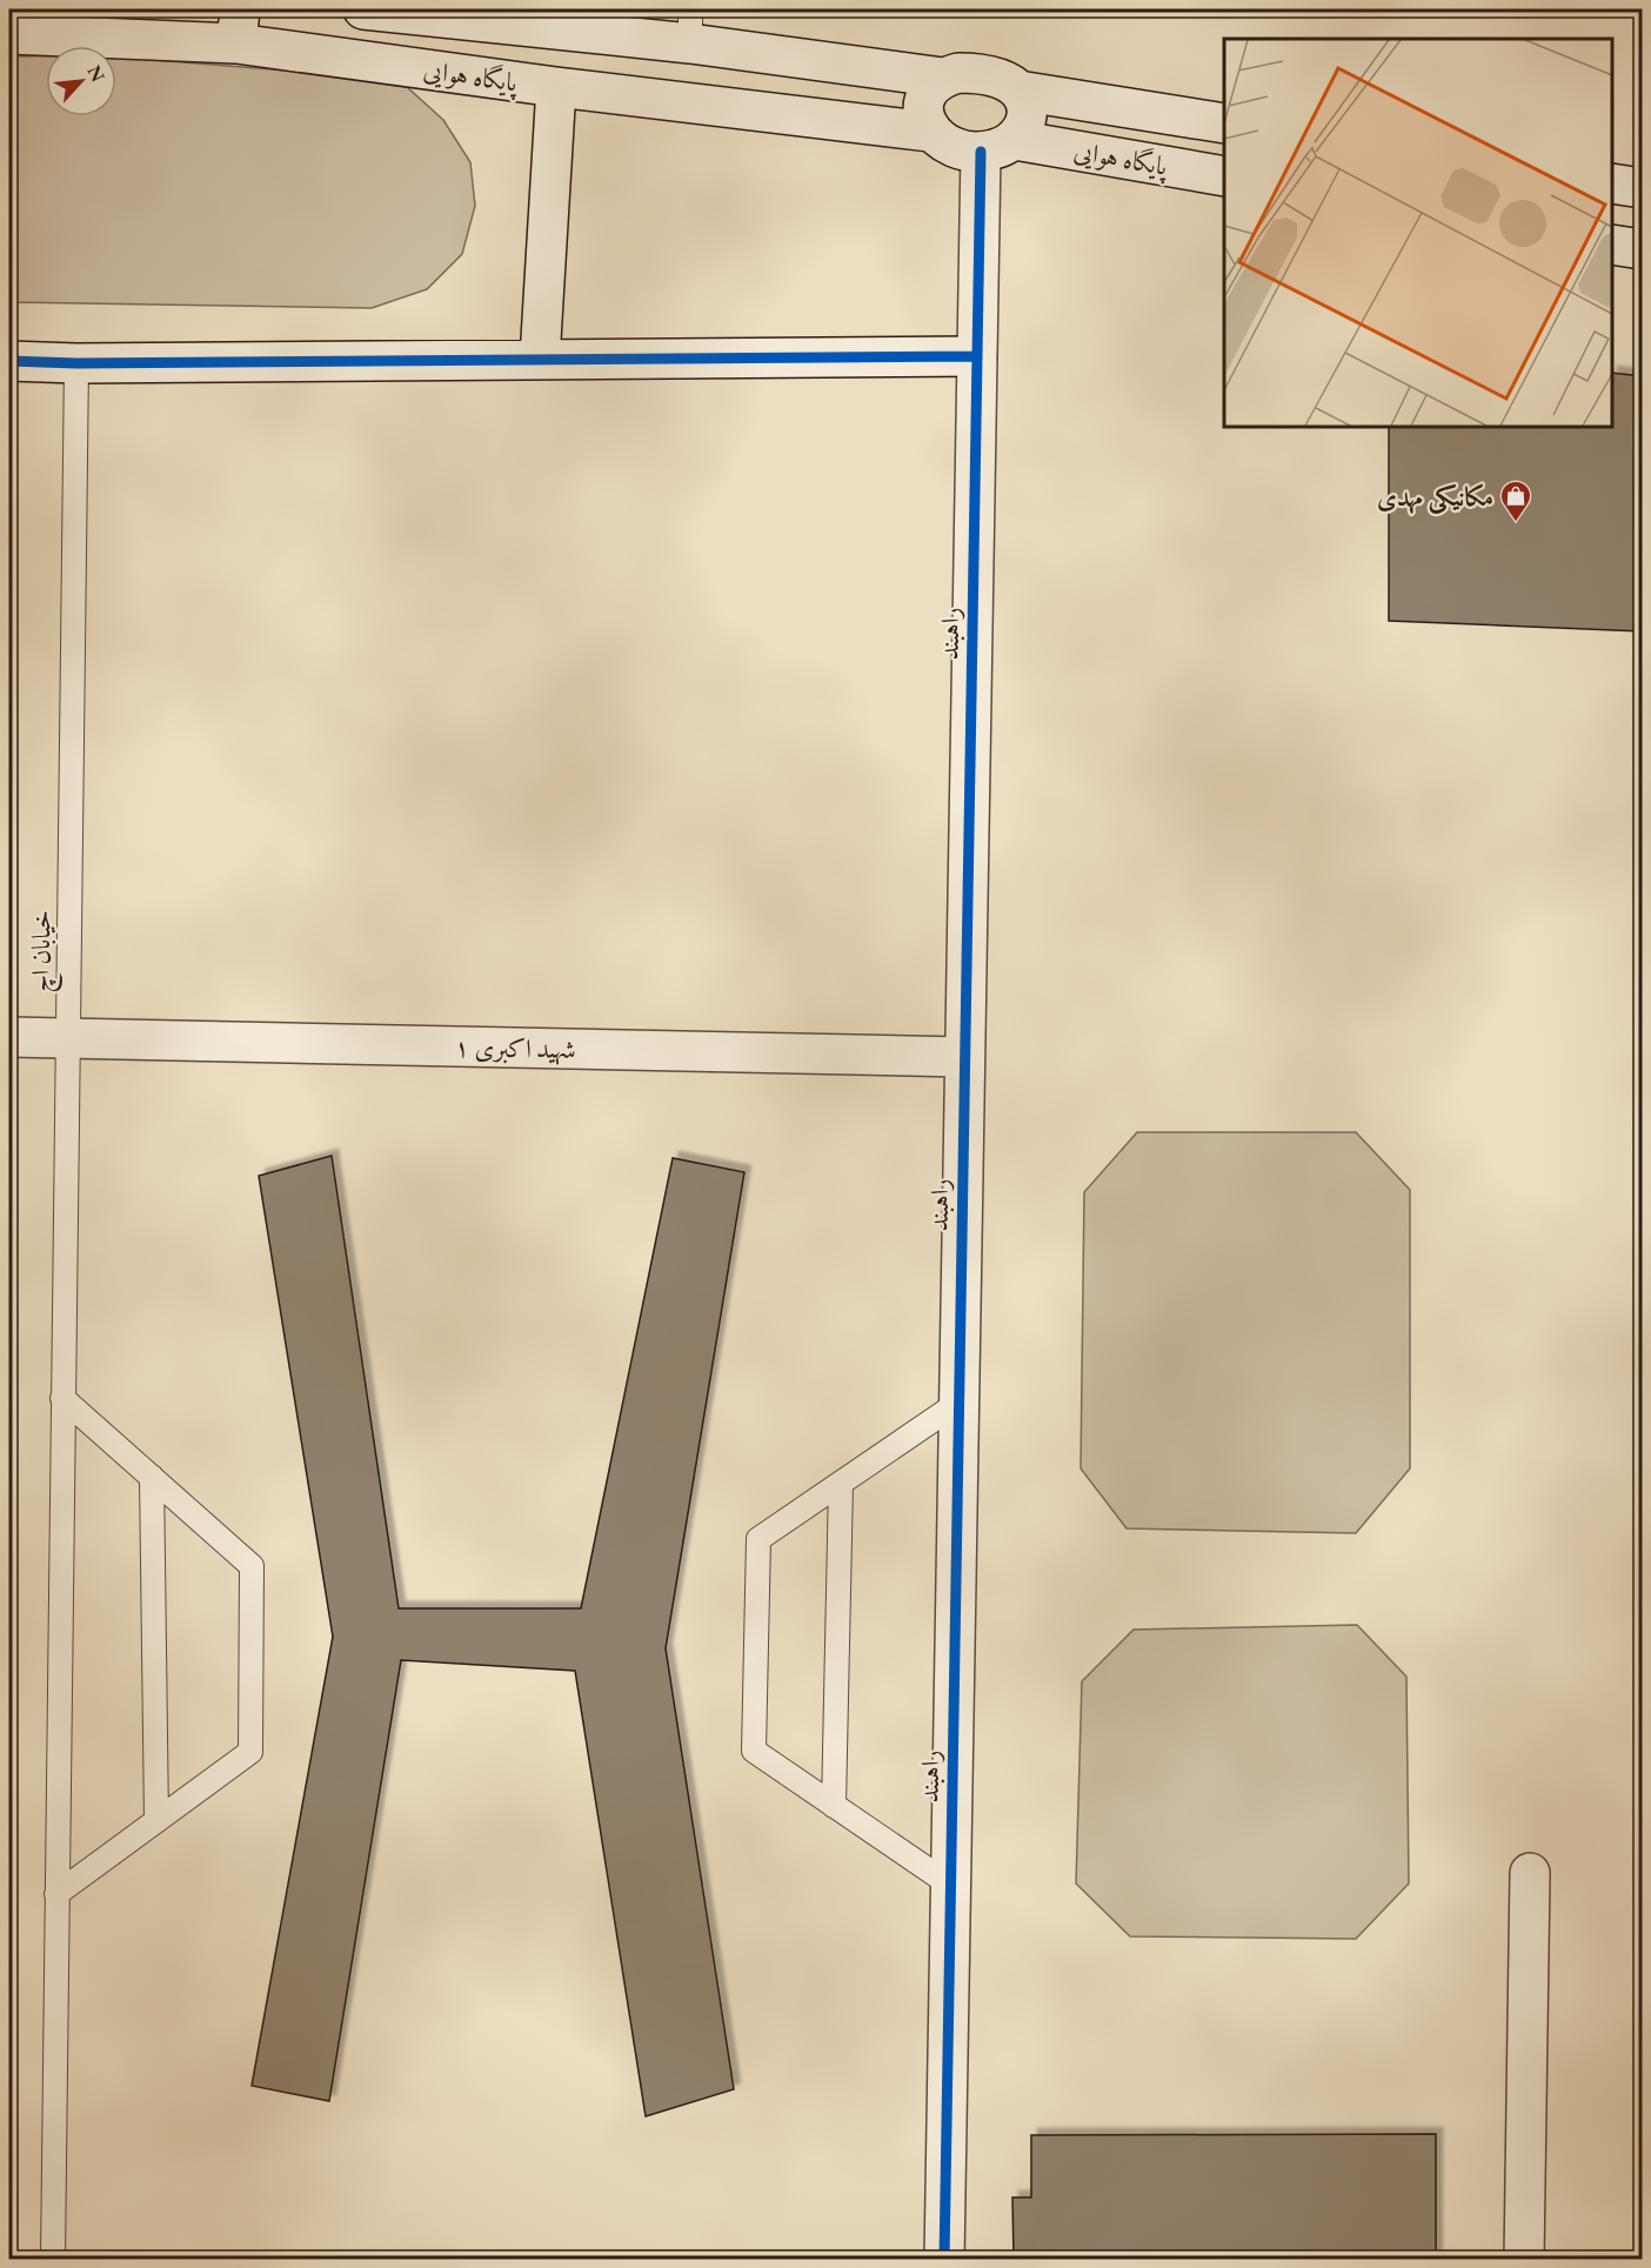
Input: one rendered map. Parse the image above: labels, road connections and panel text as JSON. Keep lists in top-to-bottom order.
{
  "streets": {
    "street": ["پایگاه هوایی", "راهبند", "شهید اکبری ۱"],
    "lane": ["خیابان اچ"]
  },
  "crossings": [
    ["پایگاه هوایی", "راهبند"],
    ["راهبند", "شهید اکبری ۱"],
    ["خیابان اچ", "شهید اکبری ۱"]
  ],
  "places": {
    "shop": ["مکانیکی مهدی"]
  },
  "north": "top right"
}
